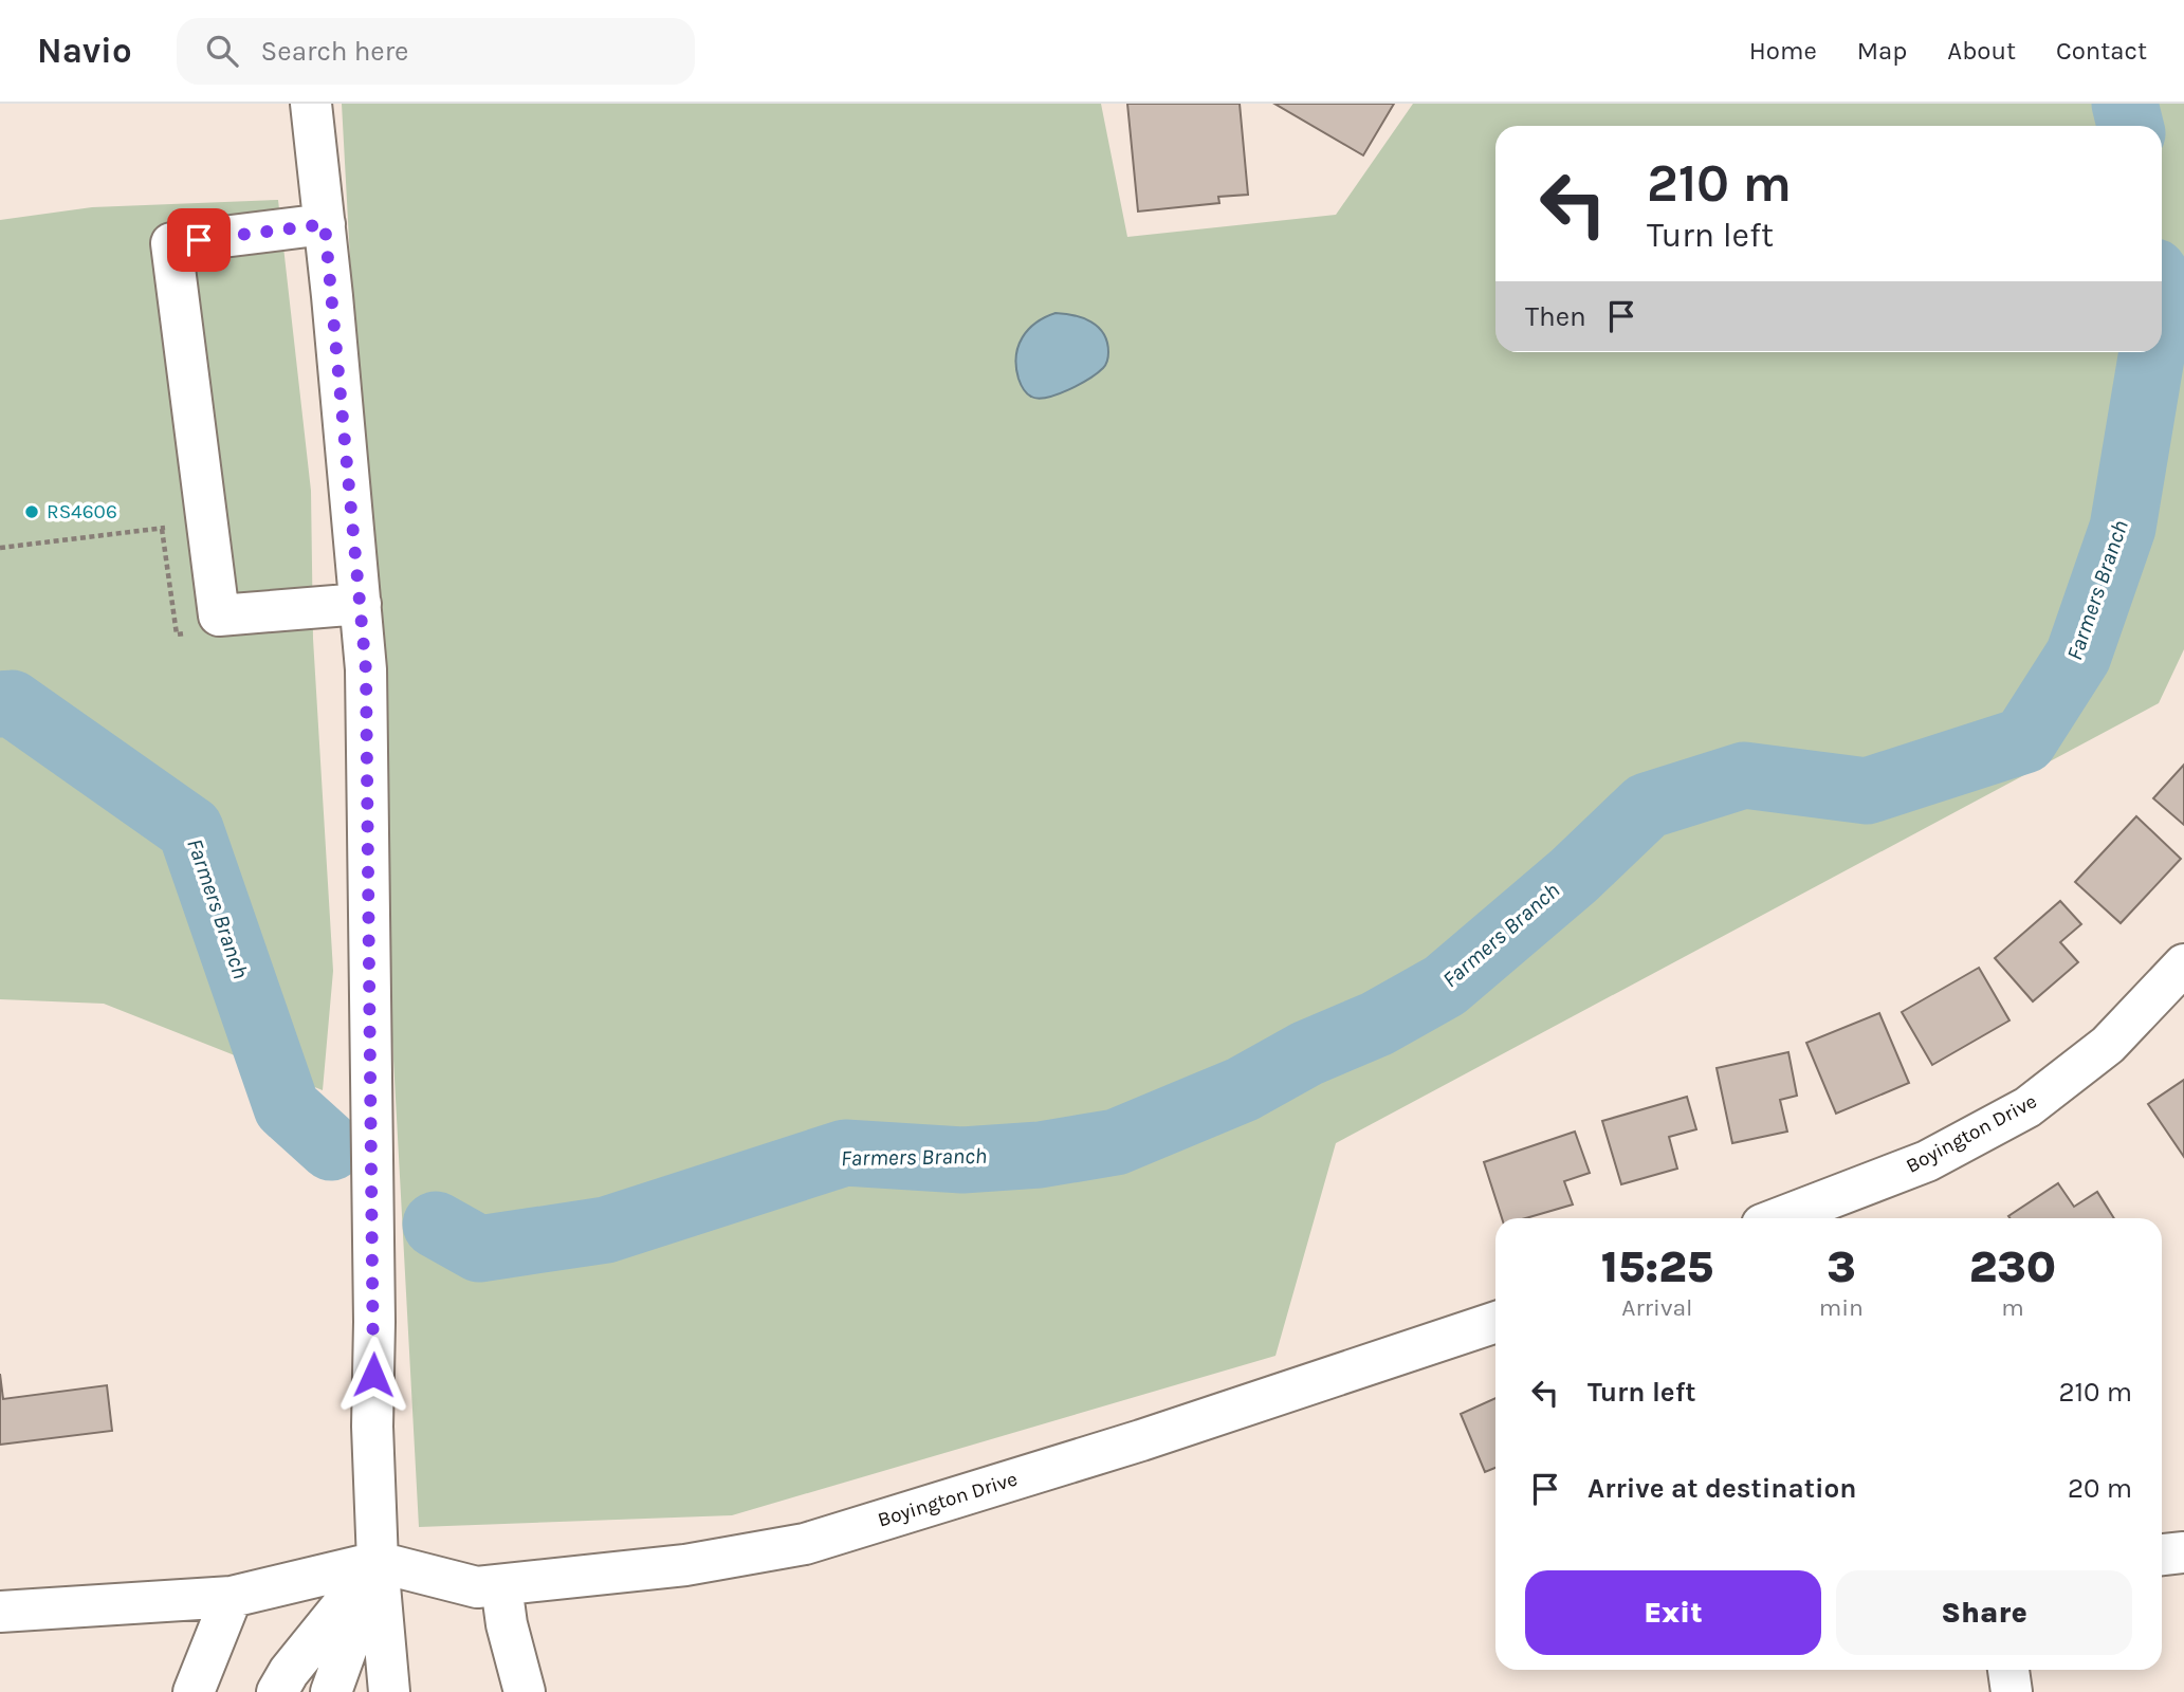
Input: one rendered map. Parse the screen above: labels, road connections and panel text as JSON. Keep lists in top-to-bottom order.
{
  "streets": {
    "street": ["Boyington Drive"]
  },
  "water": ["Farmers Branch"],
  "places": ["RS4606"],
  "page": {
    "header": "Navio",
    "search": "Search here",
    "nav": [
      "Home",
      "Map",
      "About",
      "Contact"
    ],
    "turn": ["210 m", "Turn left"],
    "then": "Then",
    "eta": [
      "15:25",
      "Arrival",
      "3",
      "min",
      "230",
      "m"
    ],
    "list": [
      {
        "name": "Turn left",
        "value": "210 m"
      },
      {
        "name": "Arrive at destination",
        "value": "20 m"
      }
    ],
    "buttons": ["Exit", "Share"]
  }
}
